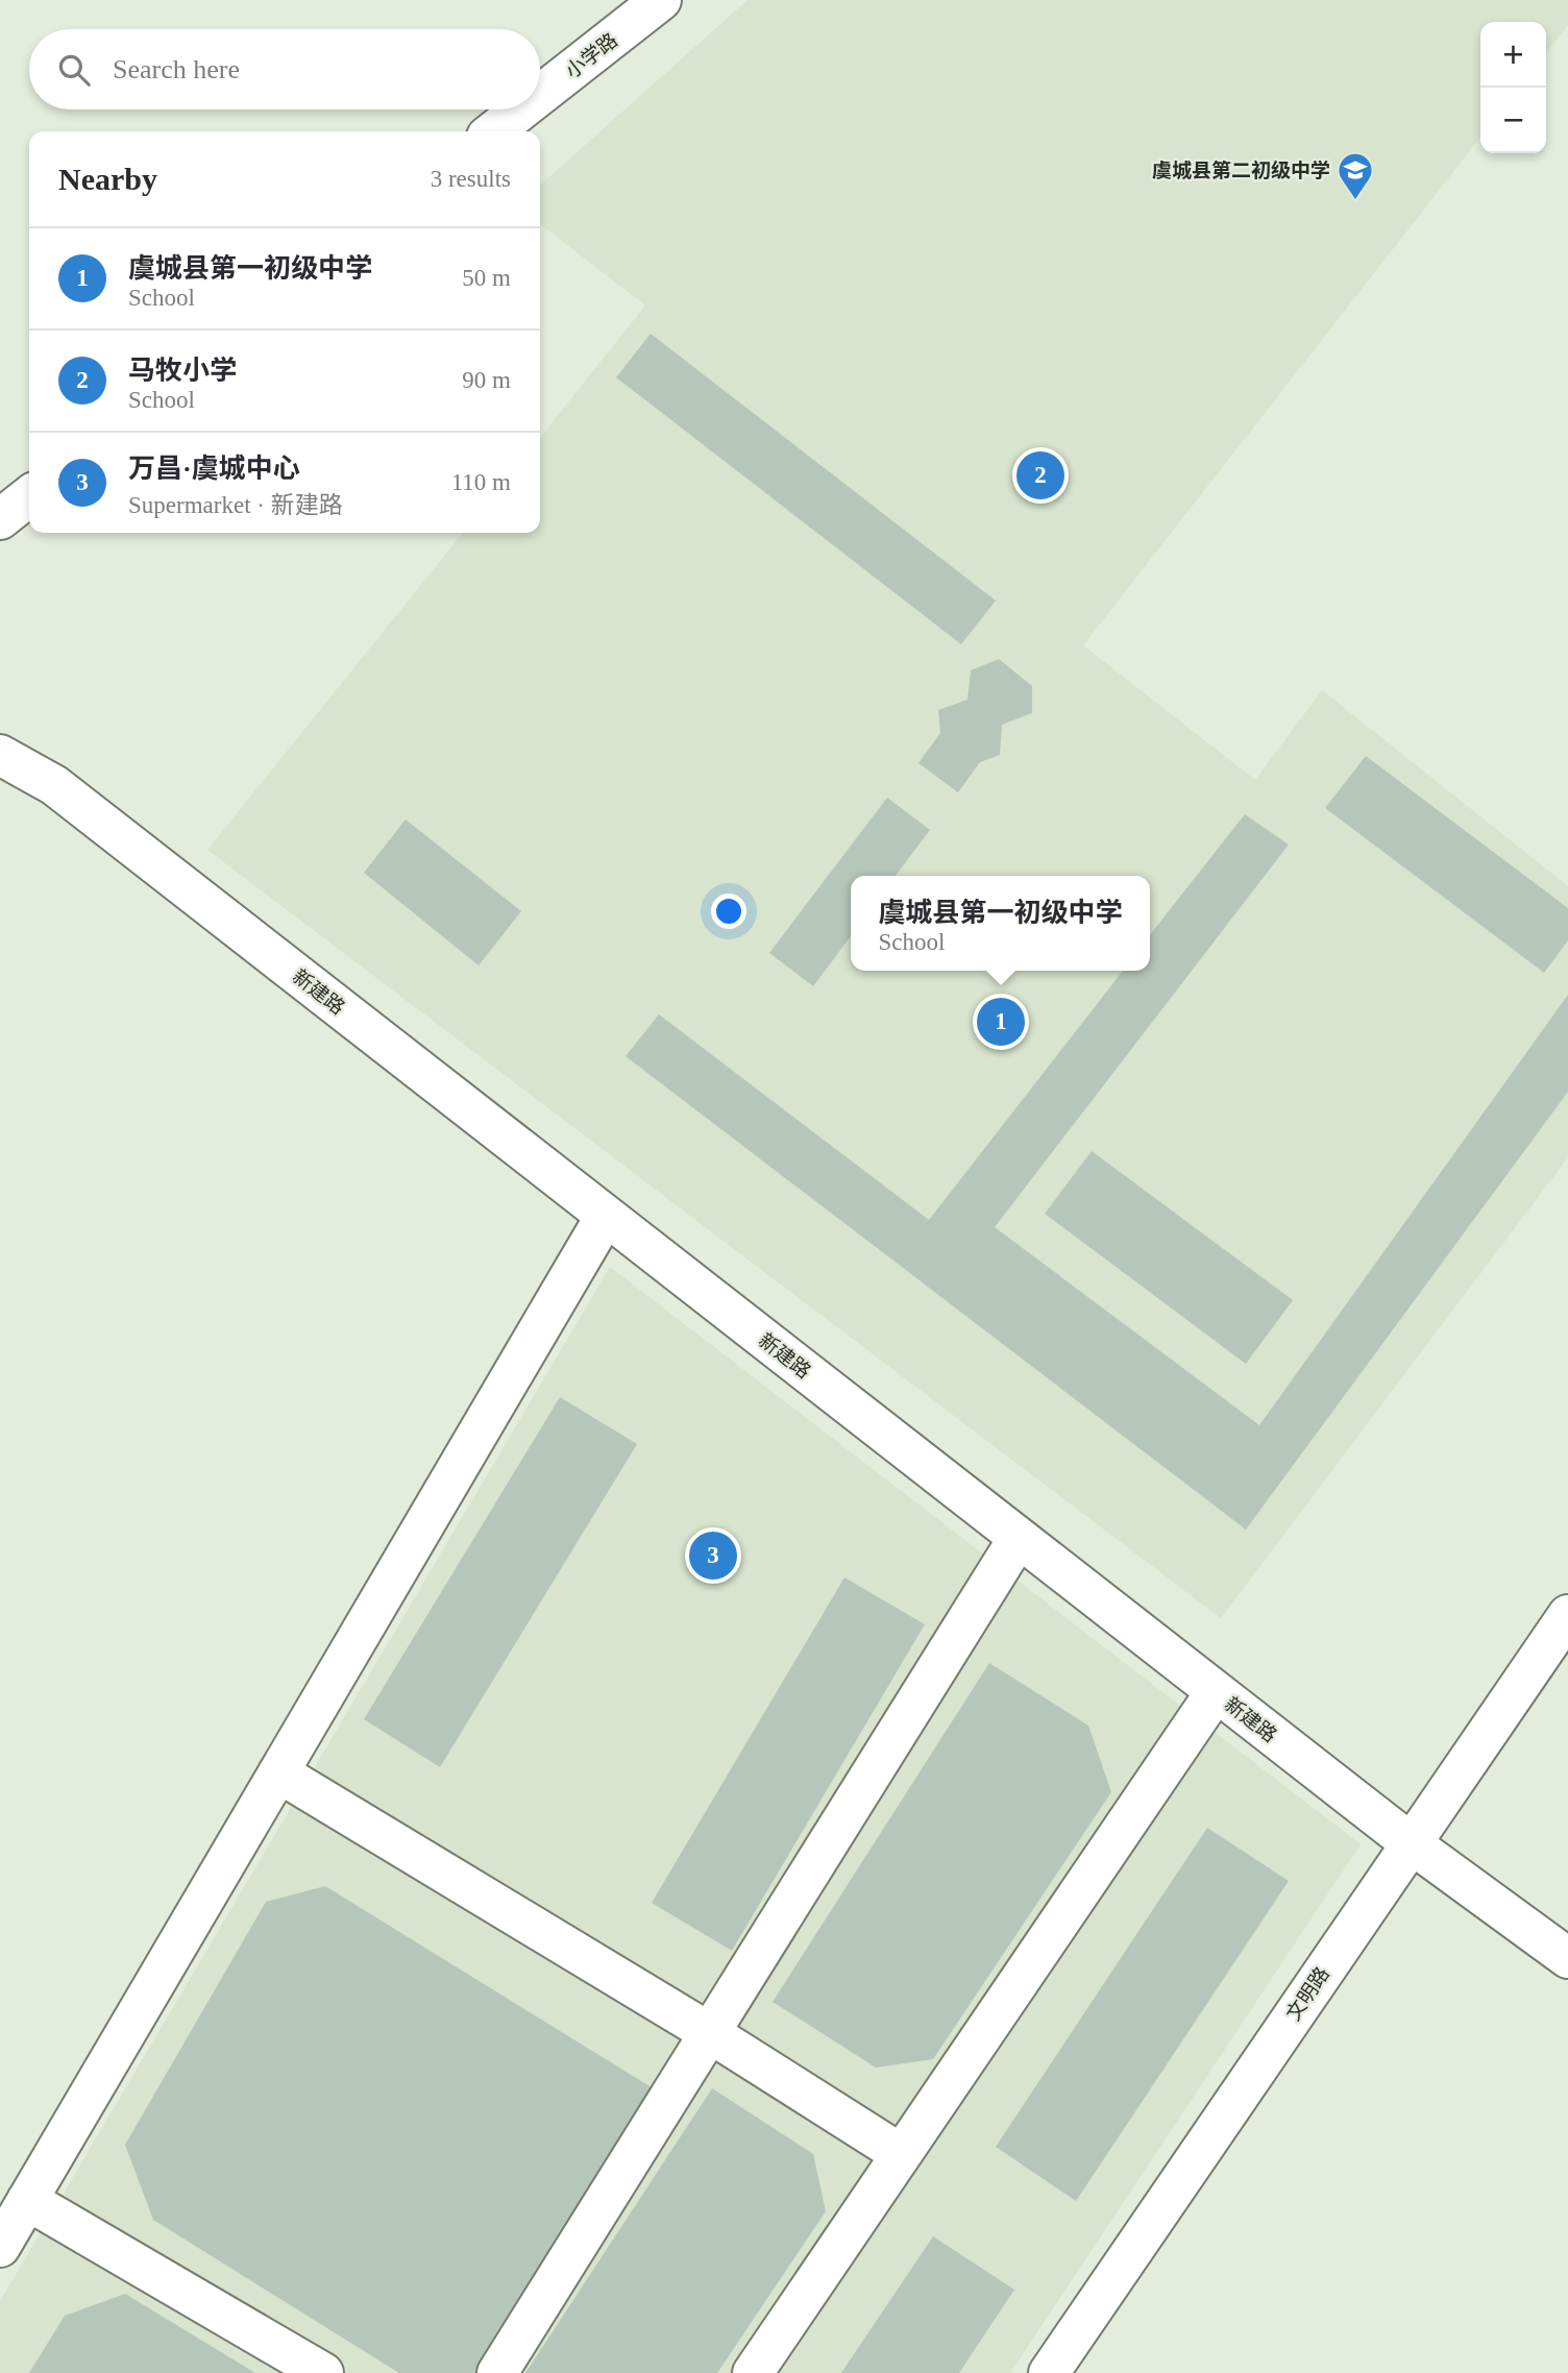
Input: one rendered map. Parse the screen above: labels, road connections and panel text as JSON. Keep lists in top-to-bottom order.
{
  "streets": {
    "street": ["小学路", "新建路", "文明路"]
  },
  "crossings": [
    ["新建路", "文明路"]
  ],
  "places": {
    "school or university": ["虞城县第二初级中学"]
  },
  "page": {
    "map_buttons": ["+", "−"],
    "search": "Search here",
    "heading": ["Nearby", "3 results"],
    "list": [
      {
        "mark": "1",
        "name": "虞城县第一初级中学",
        "note": "School",
        "value": "50 m"
      },
      {
        "mark": "2",
        "name": "马牧小学",
        "note": "School",
        "value": "90 m"
      },
      {
        "mark": "3",
        "name": "万昌·虞城中心",
        "note": "Supermarket · 新建路",
        "value": "110 m"
      }
    ],
    "pins": ["2", "1", "3"],
    "popup": ["虞城县第一初级中学", "School"]
  }
}
